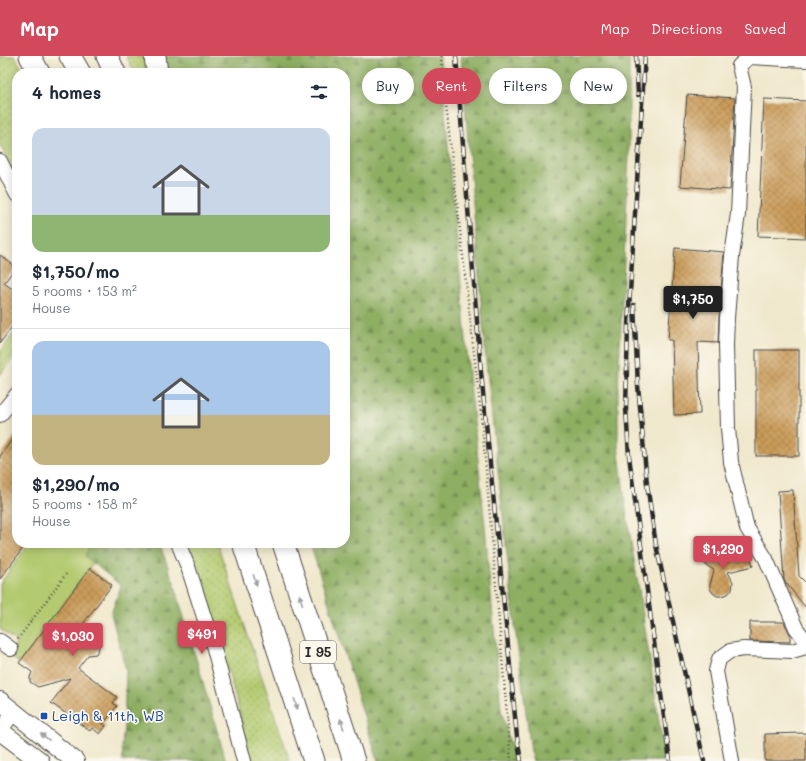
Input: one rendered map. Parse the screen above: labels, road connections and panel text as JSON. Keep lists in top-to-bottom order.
{
  "streets": {
    "highway": ["I 95"]
  },
  "places": {
    "transit": ["Leigh & 11th, WB"]
  },
  "page": {
    "header": "Map",
    "nav": ["Map", "Directions", "Saved"],
    "chip": [
      "Buy",
      "Rent",
      "Filters",
      "New"
    ],
    "heading": "4 homes",
    "list": [
      {
        "name": "$1,750/mo",
        "note": "5 rooms · 153 m² · House"
      },
      {
        "name": "$1,290/mo",
        "note": "5 rooms · 158 m² · House"
      }
    ],
    "price": [
      "$1,750",
      "$1,290",
      "$491",
      "$1,030"
    ]
  }
}
